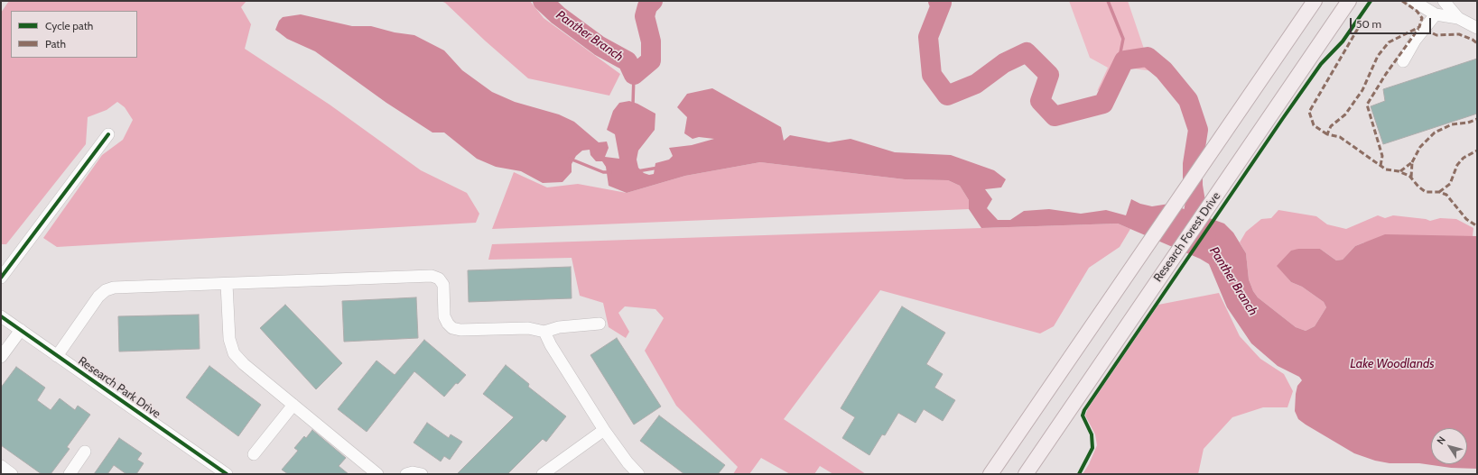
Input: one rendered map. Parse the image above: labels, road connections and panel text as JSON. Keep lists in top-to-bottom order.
{
  "streets": {
    "main road": ["Research Forest Drive"],
    "street": ["Research Park Drive"]
  },
  "water": ["Panther Branch", "Lake Woodlands"],
  "legend": ["Cycle path", "Path"],
  "scale_bar": "50 m",
  "north": "top left"
}
